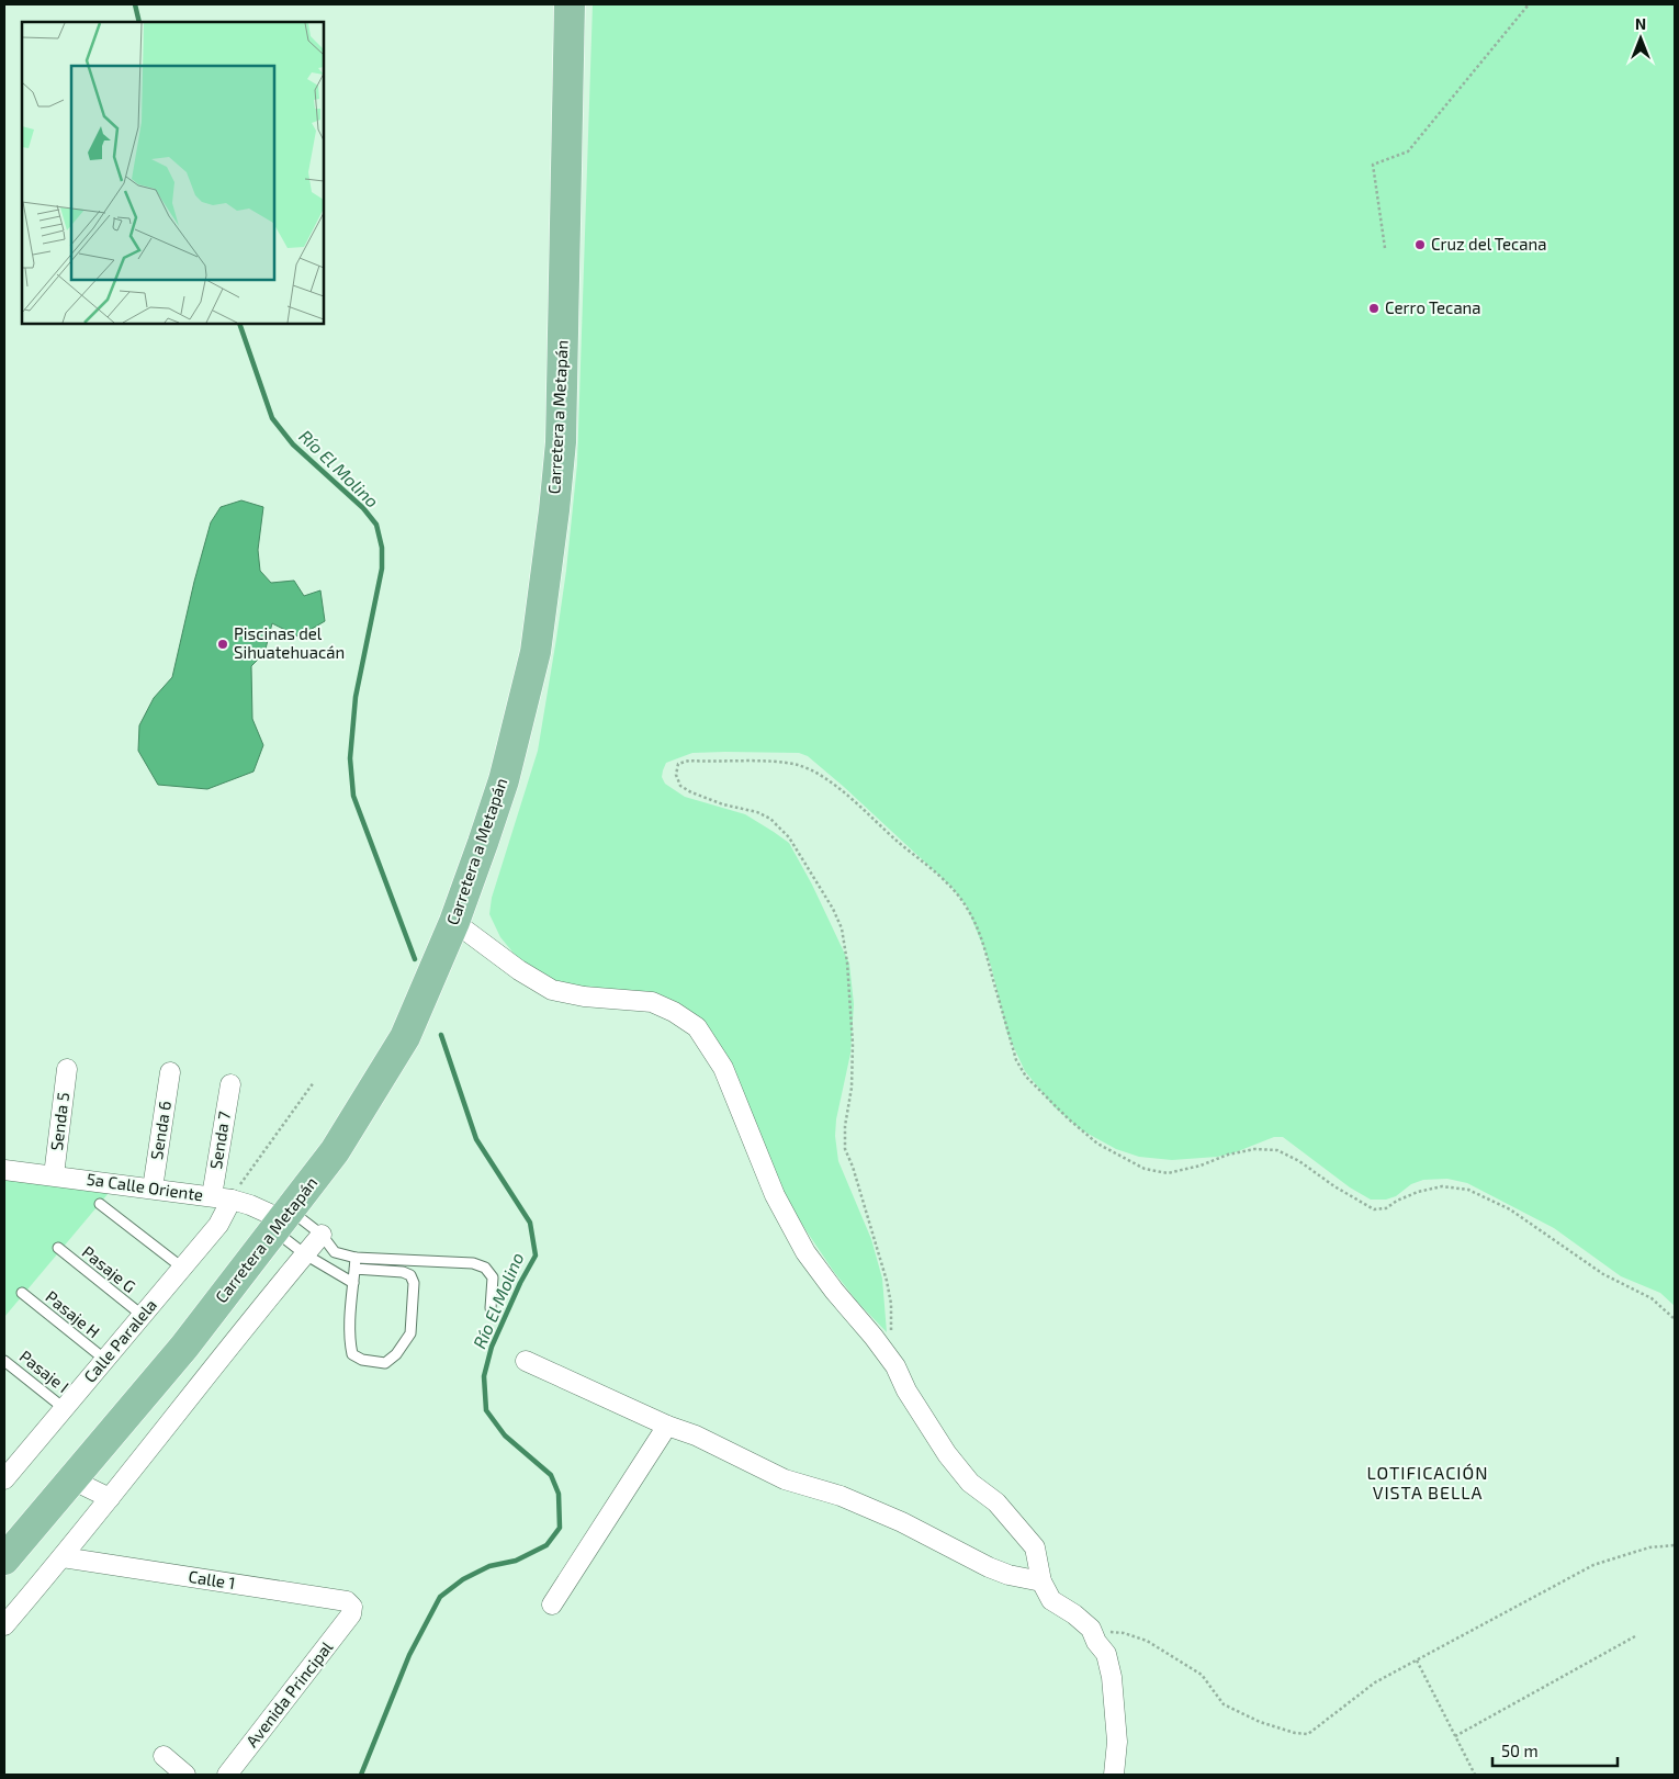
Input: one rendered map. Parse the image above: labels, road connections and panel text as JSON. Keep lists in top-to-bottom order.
{
  "streets": {
    "main road": ["Carretera a Metapán"],
    "street": [
      "Senda 5",
      "Senda 6",
      "Senda 7",
      "5a Calle Oriente",
      "Calle Paralela",
      "Calle 1",
      "Avenida Principal"
    ],
    "lane": ["Pasaje G", "Pasaje H", "Pasaje I"]
  },
  "crossings": [
    ["Carretera a Metapán", "5a Calle Oriente"],
    ["Senda 5", "5a Calle Oriente"],
    ["Senda 6", "5a Calle Oriente"],
    ["Senda 7", "5a Calle Oriente"],
    ["5a Calle Oriente", "Calle Paralela"],
    ["Pasaje G", "Calle Paralela"],
    ["Pasaje H", "Calle Paralela"],
    ["Calle Paralela", "Pasaje I"],
    ["Calle 1", "Avenida Principal"]
  ],
  "districts": ["LOTIFICACIÓN VISTA BELLA"],
  "water": ["Río El Molino"],
  "places": ["Cruz del Tecana", "Cerro Tecana", "Piscinas del Sihuatehuacán"],
  "scale_bar": "50 m",
  "north": "top"
}
